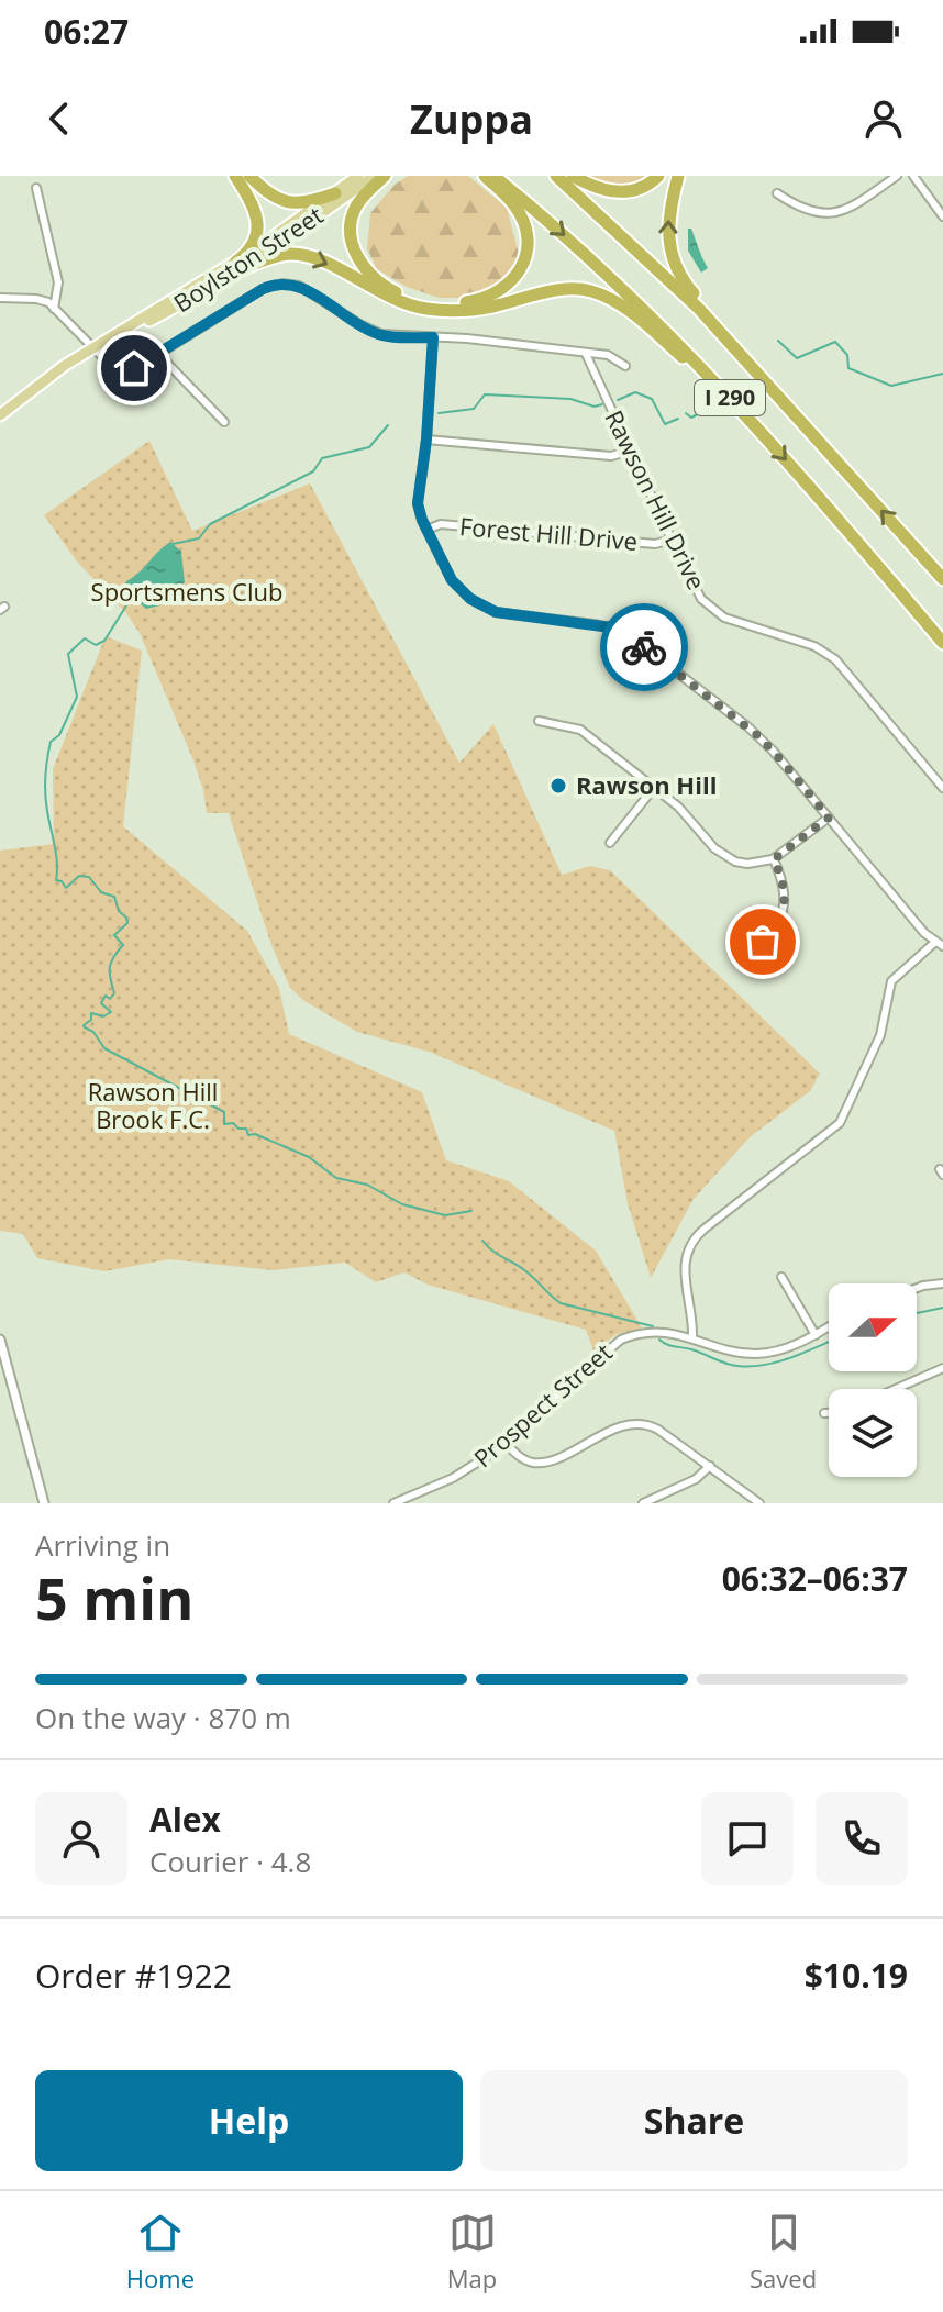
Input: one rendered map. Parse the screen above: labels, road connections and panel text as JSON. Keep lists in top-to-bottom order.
{
  "streets": {
    "highway": ["I 290"],
    "main road": ["Boylston Street"],
    "street": ["Rawson Hill Drive", "Forest Hill Drive", "Prospect Street"]
  },
  "crossings": [
    ["Rawson Hill Drive", "Forest Hill Drive"]
  ],
  "parks": ["Sportsmens Club", "Rawson Hill Brook F.C."],
  "places": ["Rawson Hill"],
  "north": "right",
  "page": {
    "status": "06:27",
    "header": "Zuppa",
    "heading": ["5 min", "Arriving in", "06:32–06:37"],
    "panel": [
      "Alex",
      "Courier · 4.8",
      "Order #1922",
      "$10.19"
    ],
    "bar": "On the way · 870 m",
    "buttons": ["Help", "Share"],
    "tabs": ["Home", "Map", "Saved"]
  }
}
